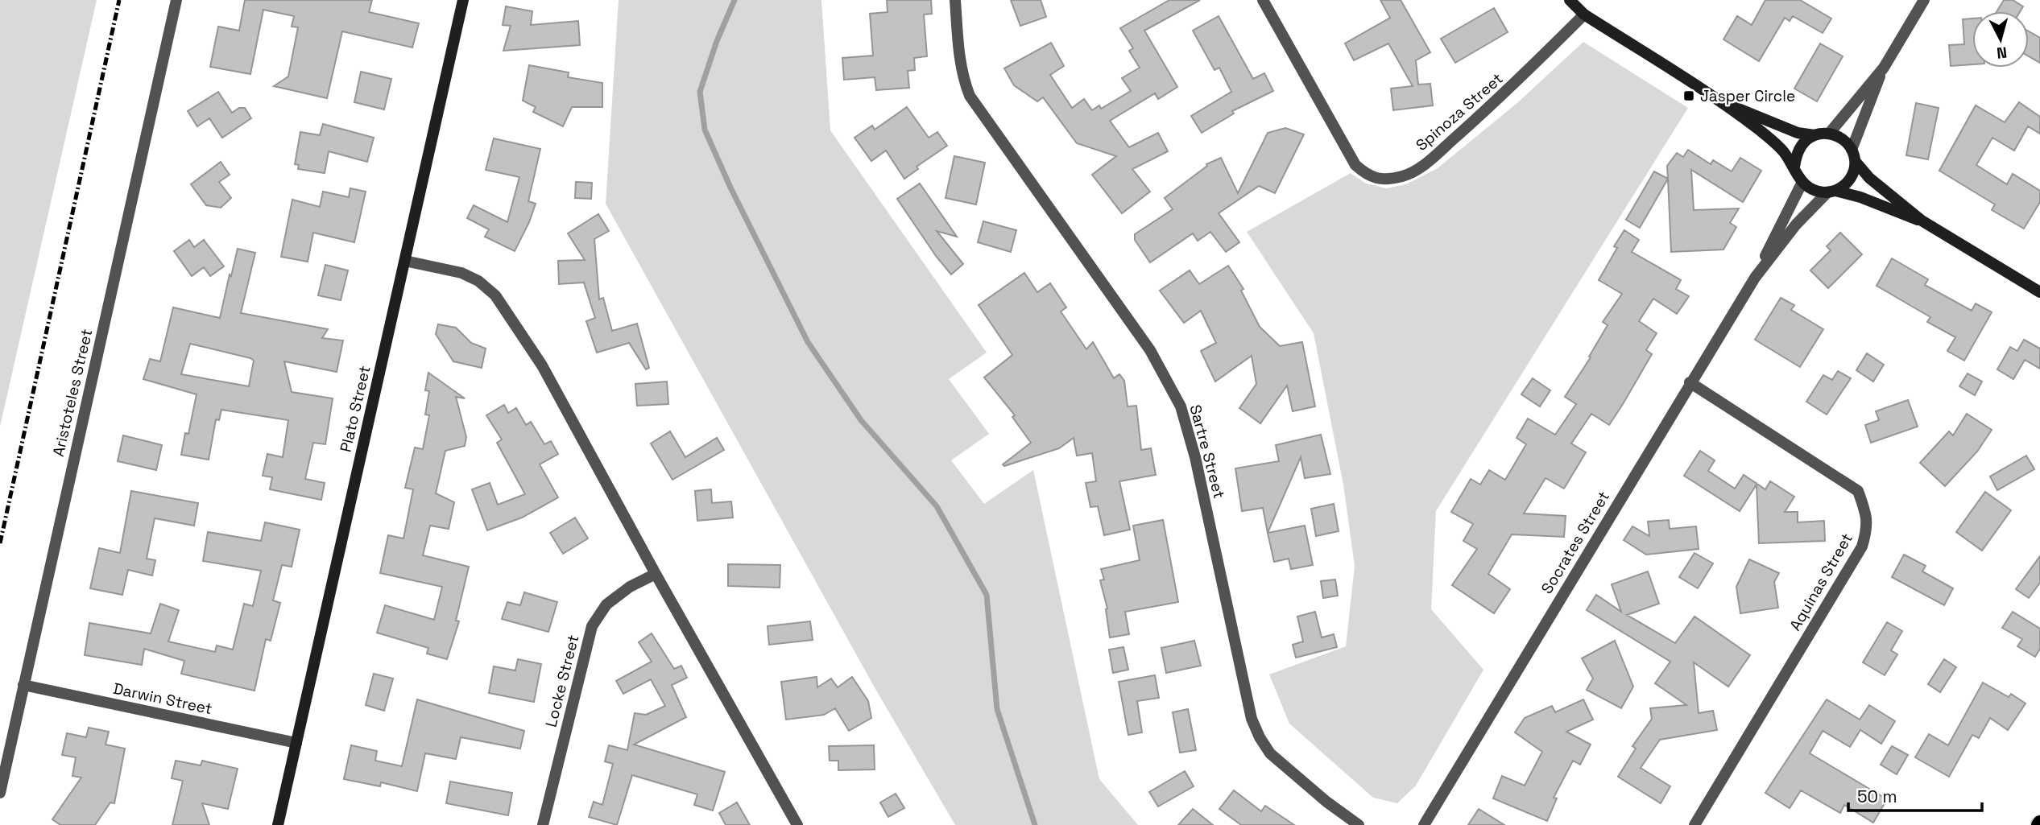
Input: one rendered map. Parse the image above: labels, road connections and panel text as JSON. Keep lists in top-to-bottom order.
{
  "streets": {
    "street": [
      "Spinoza Street",
      "Aristoteles Street",
      "Plato Street",
      "Sartre Street",
      "Socrates Street",
      "Aquinas Street",
      "Locke Street",
      "Darwin Street"
    ]
  },
  "crossings": [
    ["Aristoteles Street", "Darwin Street"],
    ["Plato Street", "Darwin Street"],
    ["Socrates Street", "Aquinas Street"]
  ],
  "places": {
    "transit": ["Jasper Circle"]
  },
  "scale_bar": "50 m",
  "north": "bottom"
}
